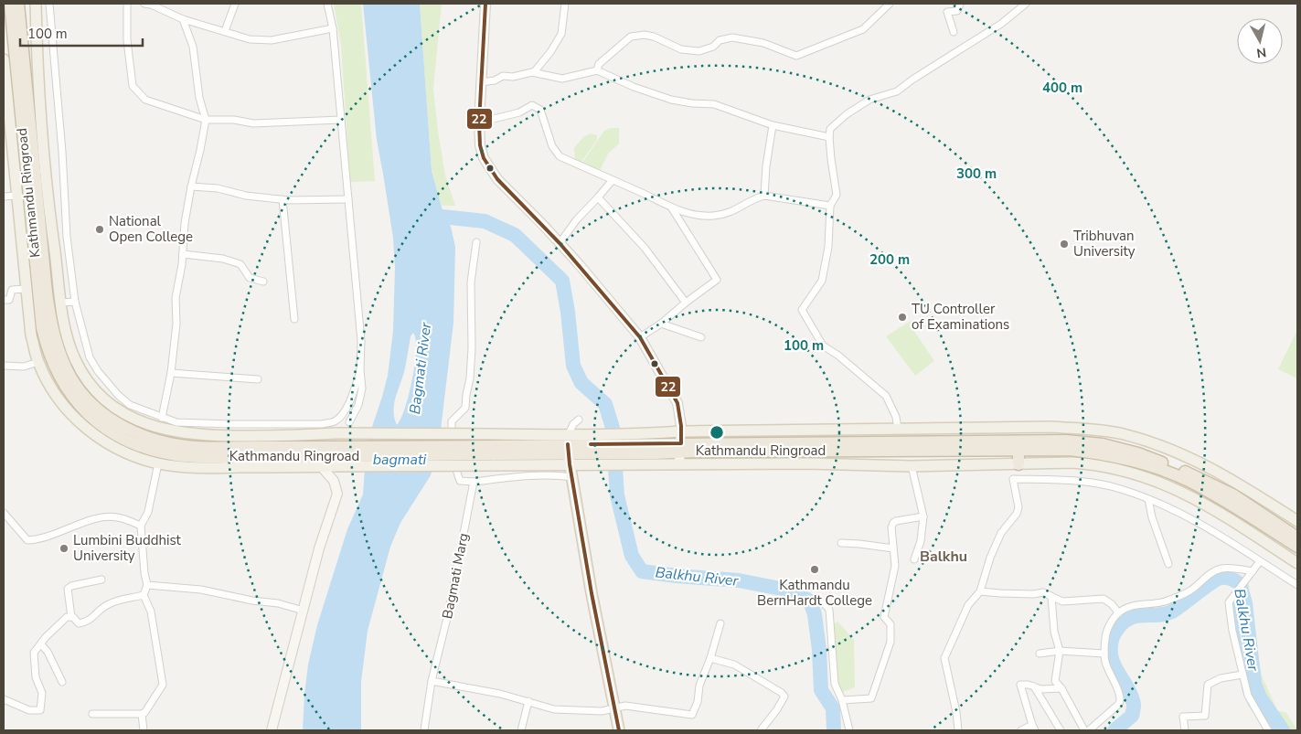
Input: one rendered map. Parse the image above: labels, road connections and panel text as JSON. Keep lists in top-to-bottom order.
{
  "streets": {
    "highway": ["Kathmandu Ringroad"],
    "street": ["Bagmati Marg"]
  },
  "districts": ["Balkhu"],
  "water": ["Bagmati River", "bagmati", "Balkhu River"],
  "places": [
    "National Open College",
    "Tribhuvan University",
    "TU Controller of Examinations",
    "Lumbini Buddhist University",
    "Kathmandu BernHardt College"
  ],
  "lines": ["transit line 22"],
  "scale_bar": "100 m",
  "north": "bottom",
  "rings": [
    "400 m",
    "300 m",
    "200 m",
    "100 m"
  ]
}
